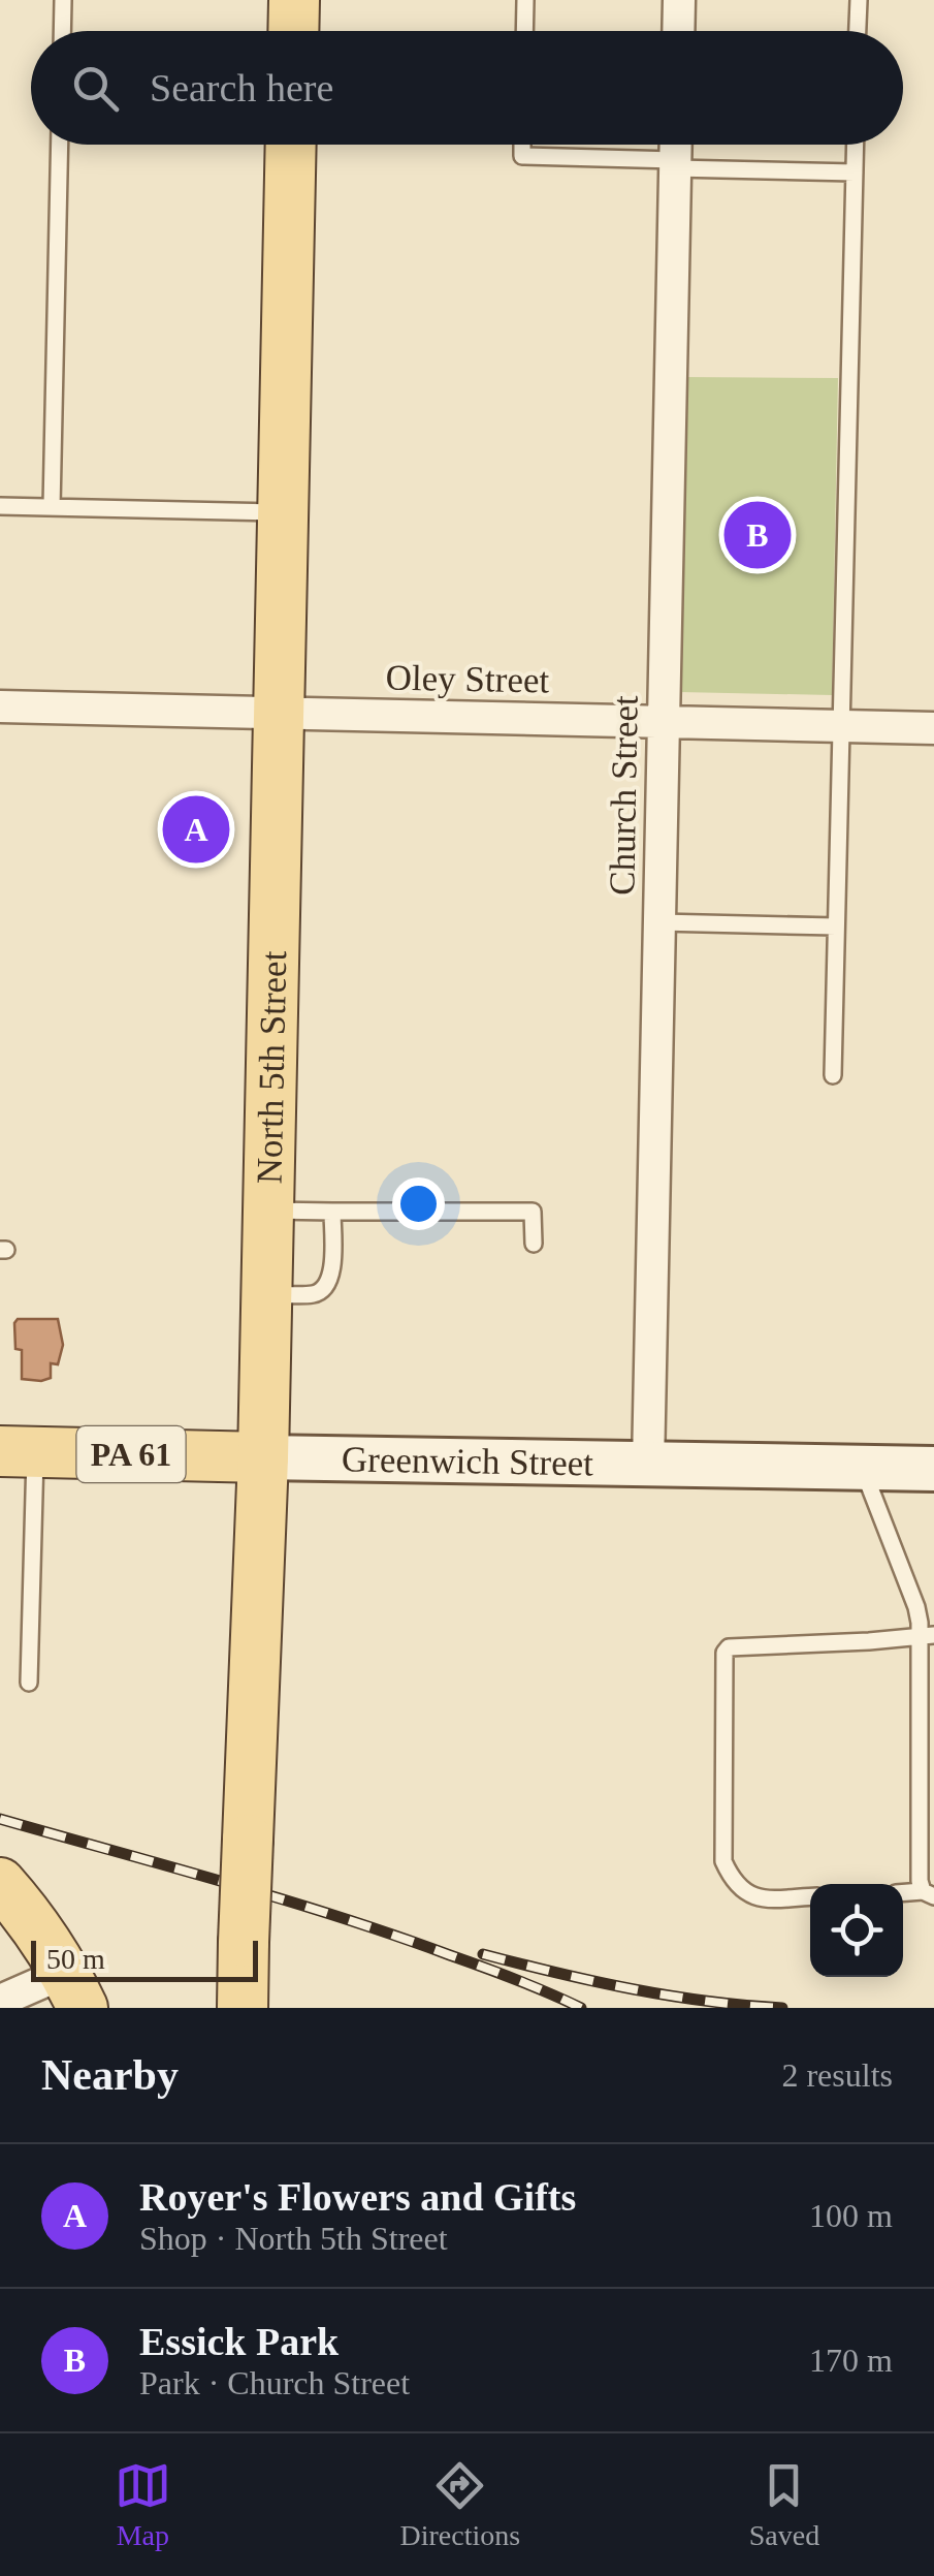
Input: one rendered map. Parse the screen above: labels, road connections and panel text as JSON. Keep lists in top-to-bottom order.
{
  "streets": {
    "main road": ["North 5th Street", "PA 61", "Greenwich Street"],
    "street": ["Oley Street", "Church Street"]
  },
  "crossings": [
    ["Oley Street", "Church Street"],
    ["Oley Street", "North 5th Street"],
    ["Church Street", "Greenwich Street"],
    ["North 5th Street", "Greenwich Street"]
  ],
  "scale_bar": "50 m",
  "page": {
    "search": "Search here",
    "pins": ["B", "A"],
    "scale": "50 m",
    "heading": ["Nearby", "2 results"],
    "list": [
      {
        "mark": "A",
        "name": "Royer's Flowers and Gifts",
        "note": "Shop · North 5th Street",
        "value": "100 m"
      },
      {
        "mark": "B",
        "name": "Essick Park",
        "note": "Park · Church Street",
        "value": "170 m"
      }
    ],
    "nav": ["Map", "Directions", "Saved"]
  }
}
